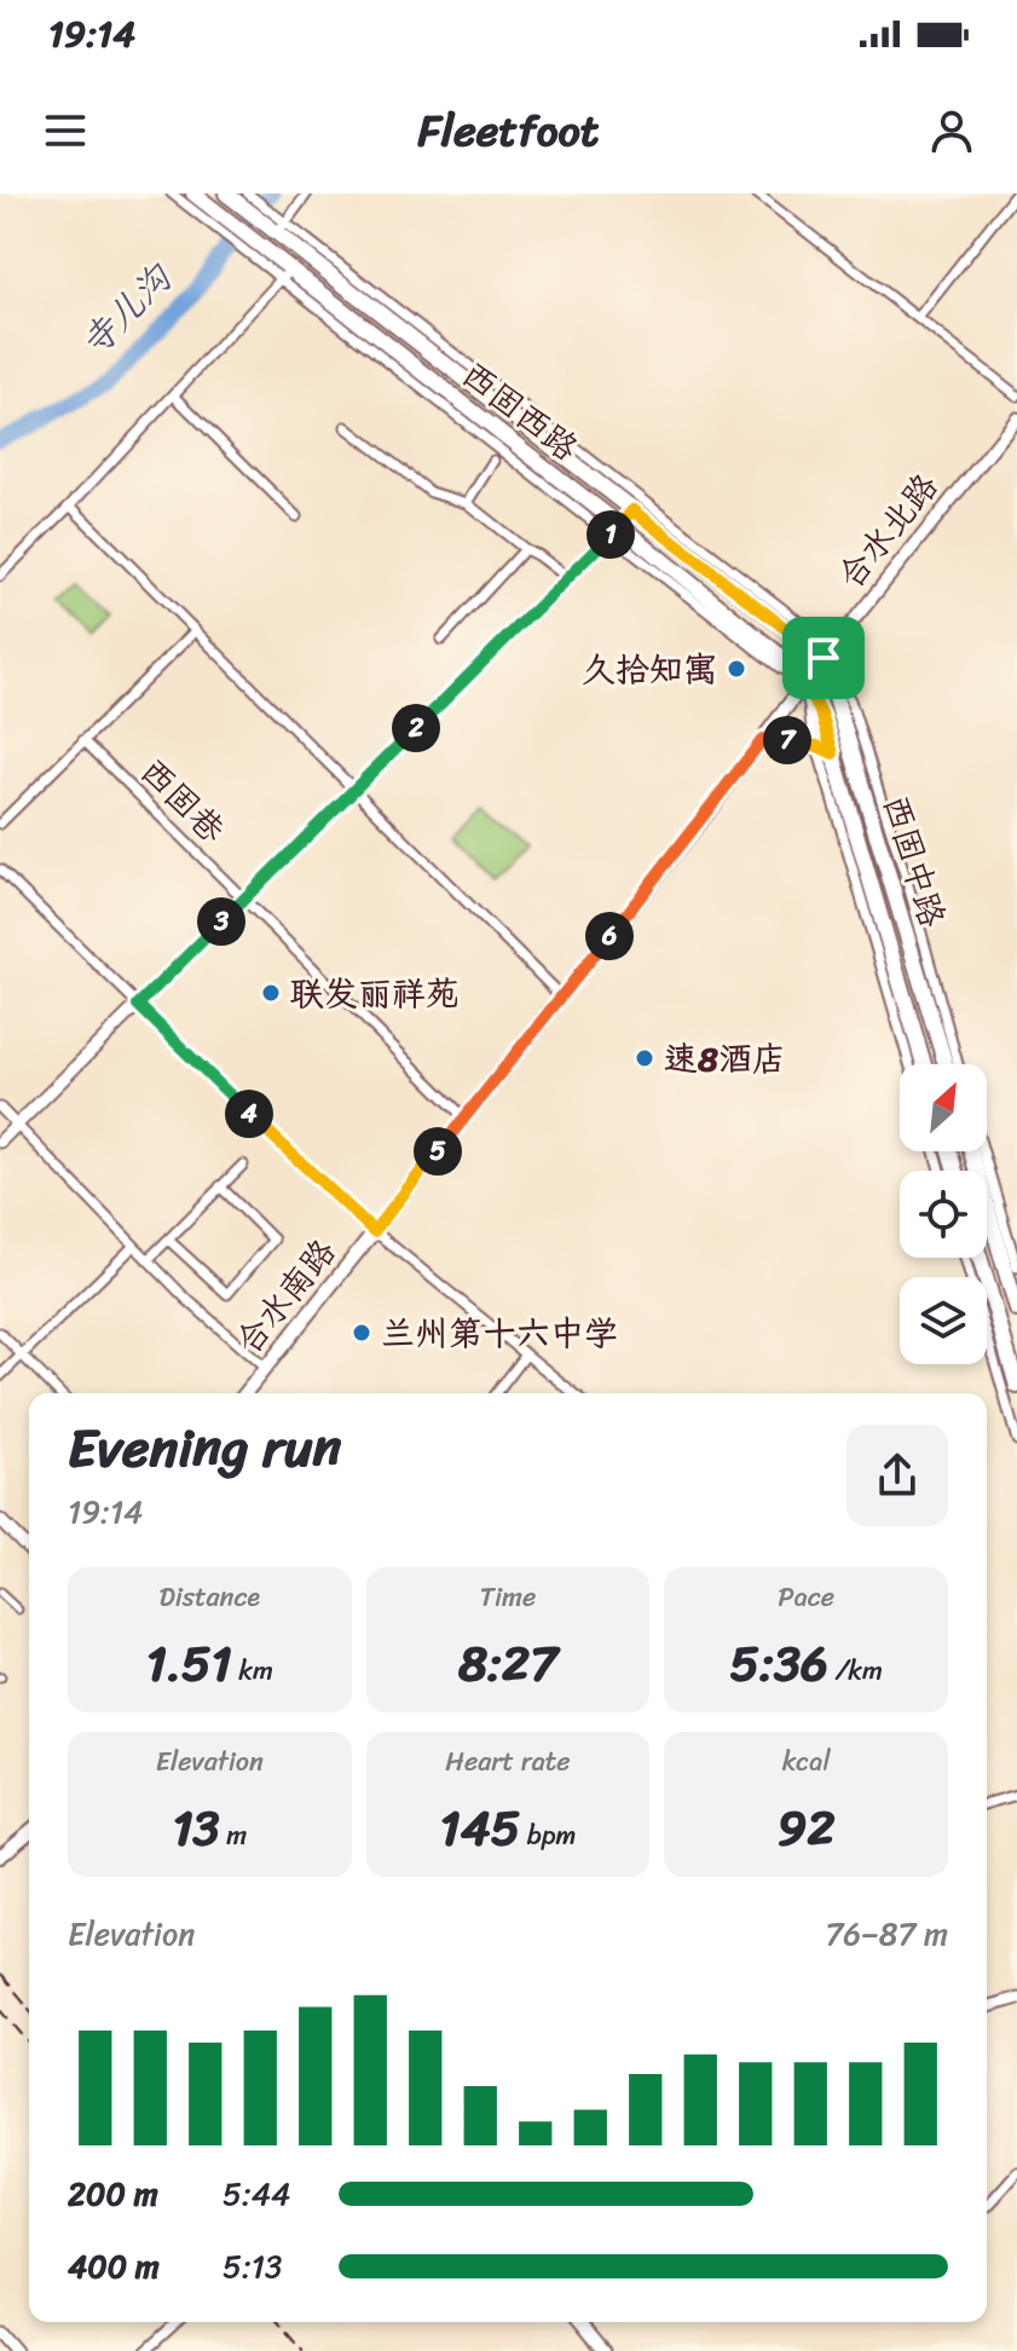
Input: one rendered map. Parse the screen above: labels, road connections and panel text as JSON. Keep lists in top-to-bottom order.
{
  "streets": {
    "main road": [
      "西固西路",
      "合水北路",
      "西固中路",
      "合水南路"
    ],
    "street": ["西固巷"]
  },
  "crossings": [
    ["西固西路", "合水北路"],
    ["西固西路", "西固中路"],
    ["西固西路", "合水南路"],
    ["合水北路", "西固中路"],
    ["合水北路", "合水南路"],
    ["西固巷", "合水南路"],
    ["西固中路", "合水南路"]
  ],
  "water": ["寺儿沟"],
  "places": [
    "久拾知寓",
    "联发丽祥苑",
    "速8酒店",
    "兰州第十六中学"
  ],
  "north": "top right",
  "page": {
    "status": "19:14",
    "header": "Fleetfoot",
    "pins": [
      "1",
      "2",
      "7",
      "3",
      "6",
      "4",
      "5"
    ],
    "heading": ["Evening run", "19:14"],
    "stats": [
      ["Distance", "1.51 km"],
      ["Time", "8:27"],
      ["Pace", "5:36 /km"],
      ["Elevation", "13 m"],
      ["Heart rate", "145 bpm"],
      ["kcal", "92"]
    ],
    "chart": ["Elevation", "76–87 m"],
    "list": [
      {
        "name": "200 m",
        "note": "5:44"
      },
      {
        "name": "400 m",
        "note": "5:13"
      }
    ]
  }
}
